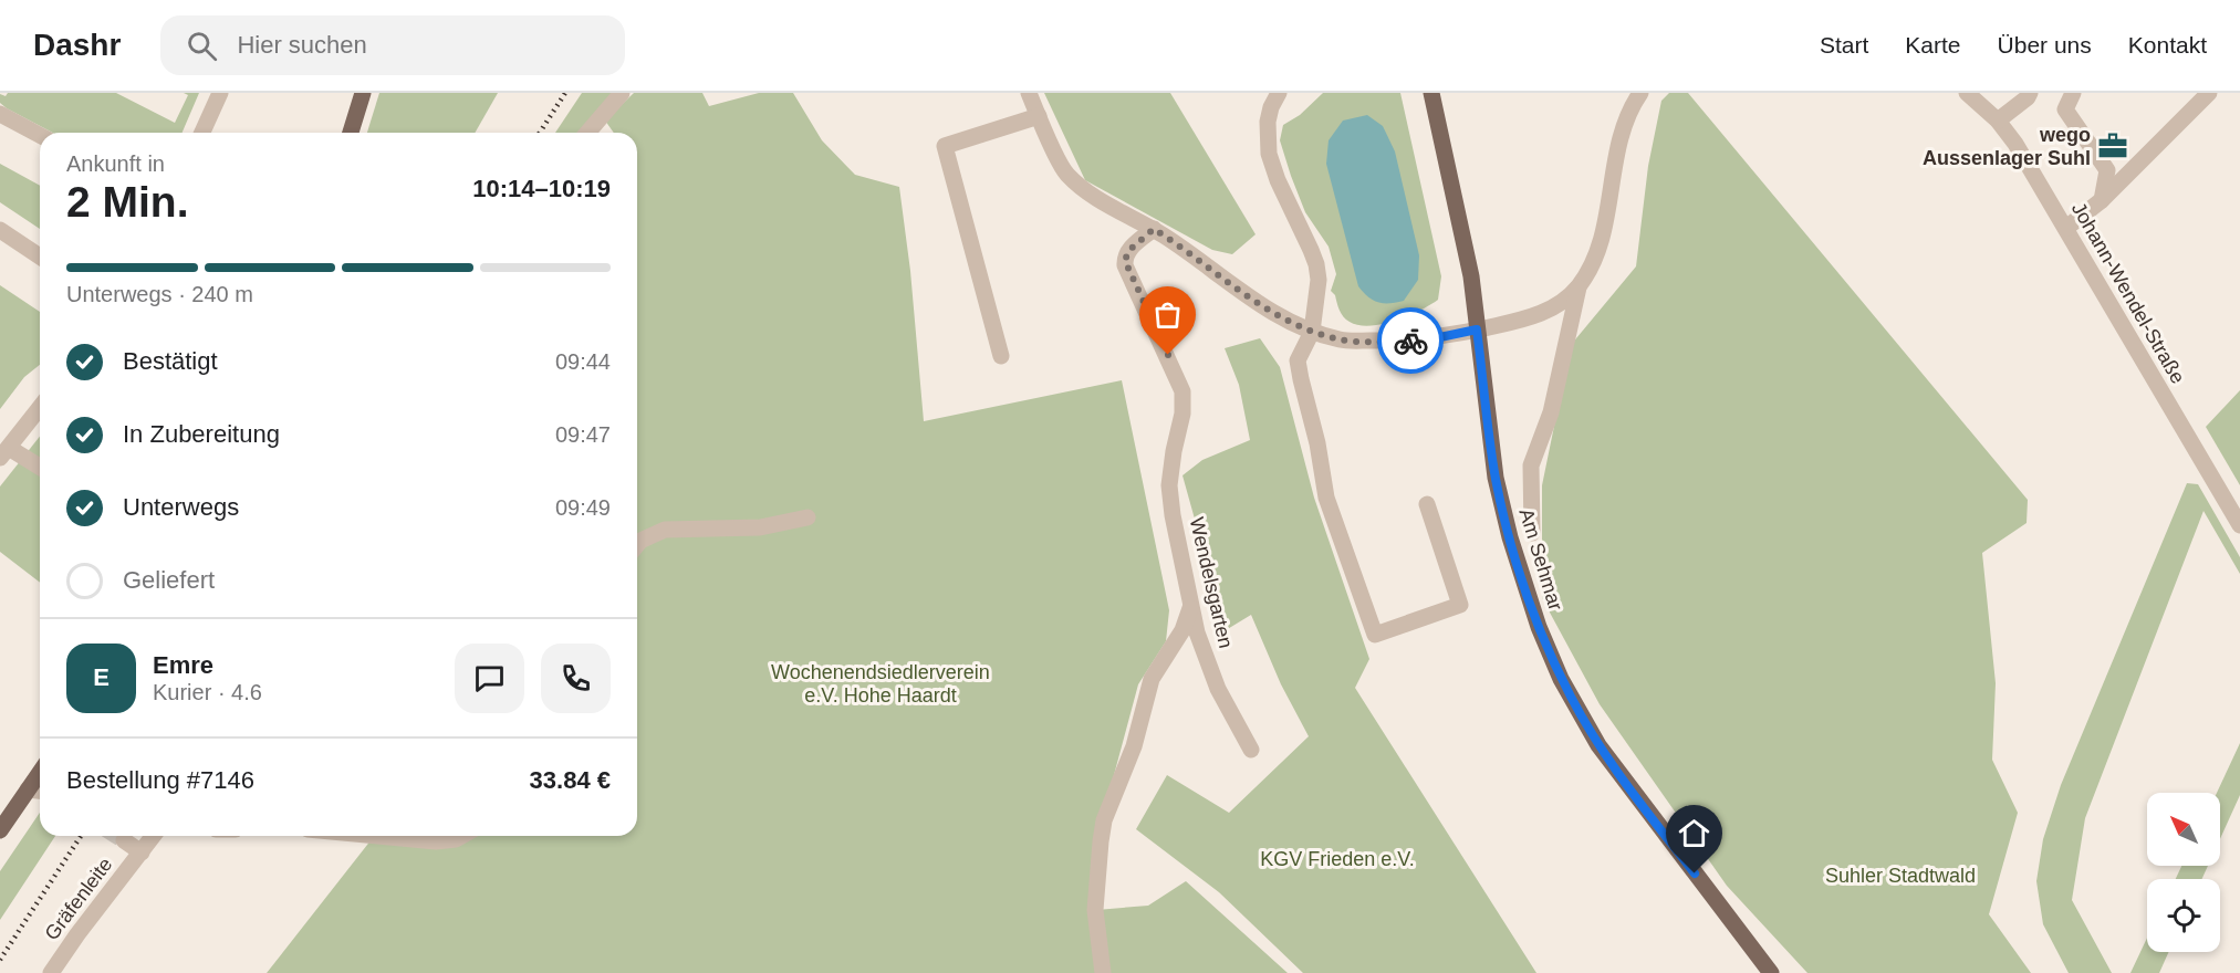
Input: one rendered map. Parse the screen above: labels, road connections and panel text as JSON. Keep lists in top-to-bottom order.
{
  "streets": {
    "main road": ["Am Sehmar"],
    "street": ["Johann-Wendel-Straße", "Wendelsgarten", "Gräfenleite"]
  },
  "parks": ["Wochenendsiedlerverein e.V. Hohe Haardt", "KGV Frieden e.V.", "Suhler Stadtwald"],
  "places": {
    "office": ["wego Aussenlager Suhl"]
  },
  "north": "top left",
  "page": {
    "header": "Dashr",
    "search": "Hier suchen",
    "nav": [
      "Start",
      "Karte",
      "Über uns",
      "Kontakt"
    ],
    "heading": ["2 Min.", "Ankunft in", "10:14–10:19"],
    "panel": [
      "Emre",
      "Kurier · 4.6",
      "Bestellung #7146",
      "33.84 €"
    ],
    "bar": "Unterwegs · 240 m",
    "list": [
      ["Bestätigt", "09:44"],
      ["In Zubereitung", "09:47"],
      ["Unterwegs", "09:49"],
      "Geliefert"
    ],
    "round": "E"
  }
}
